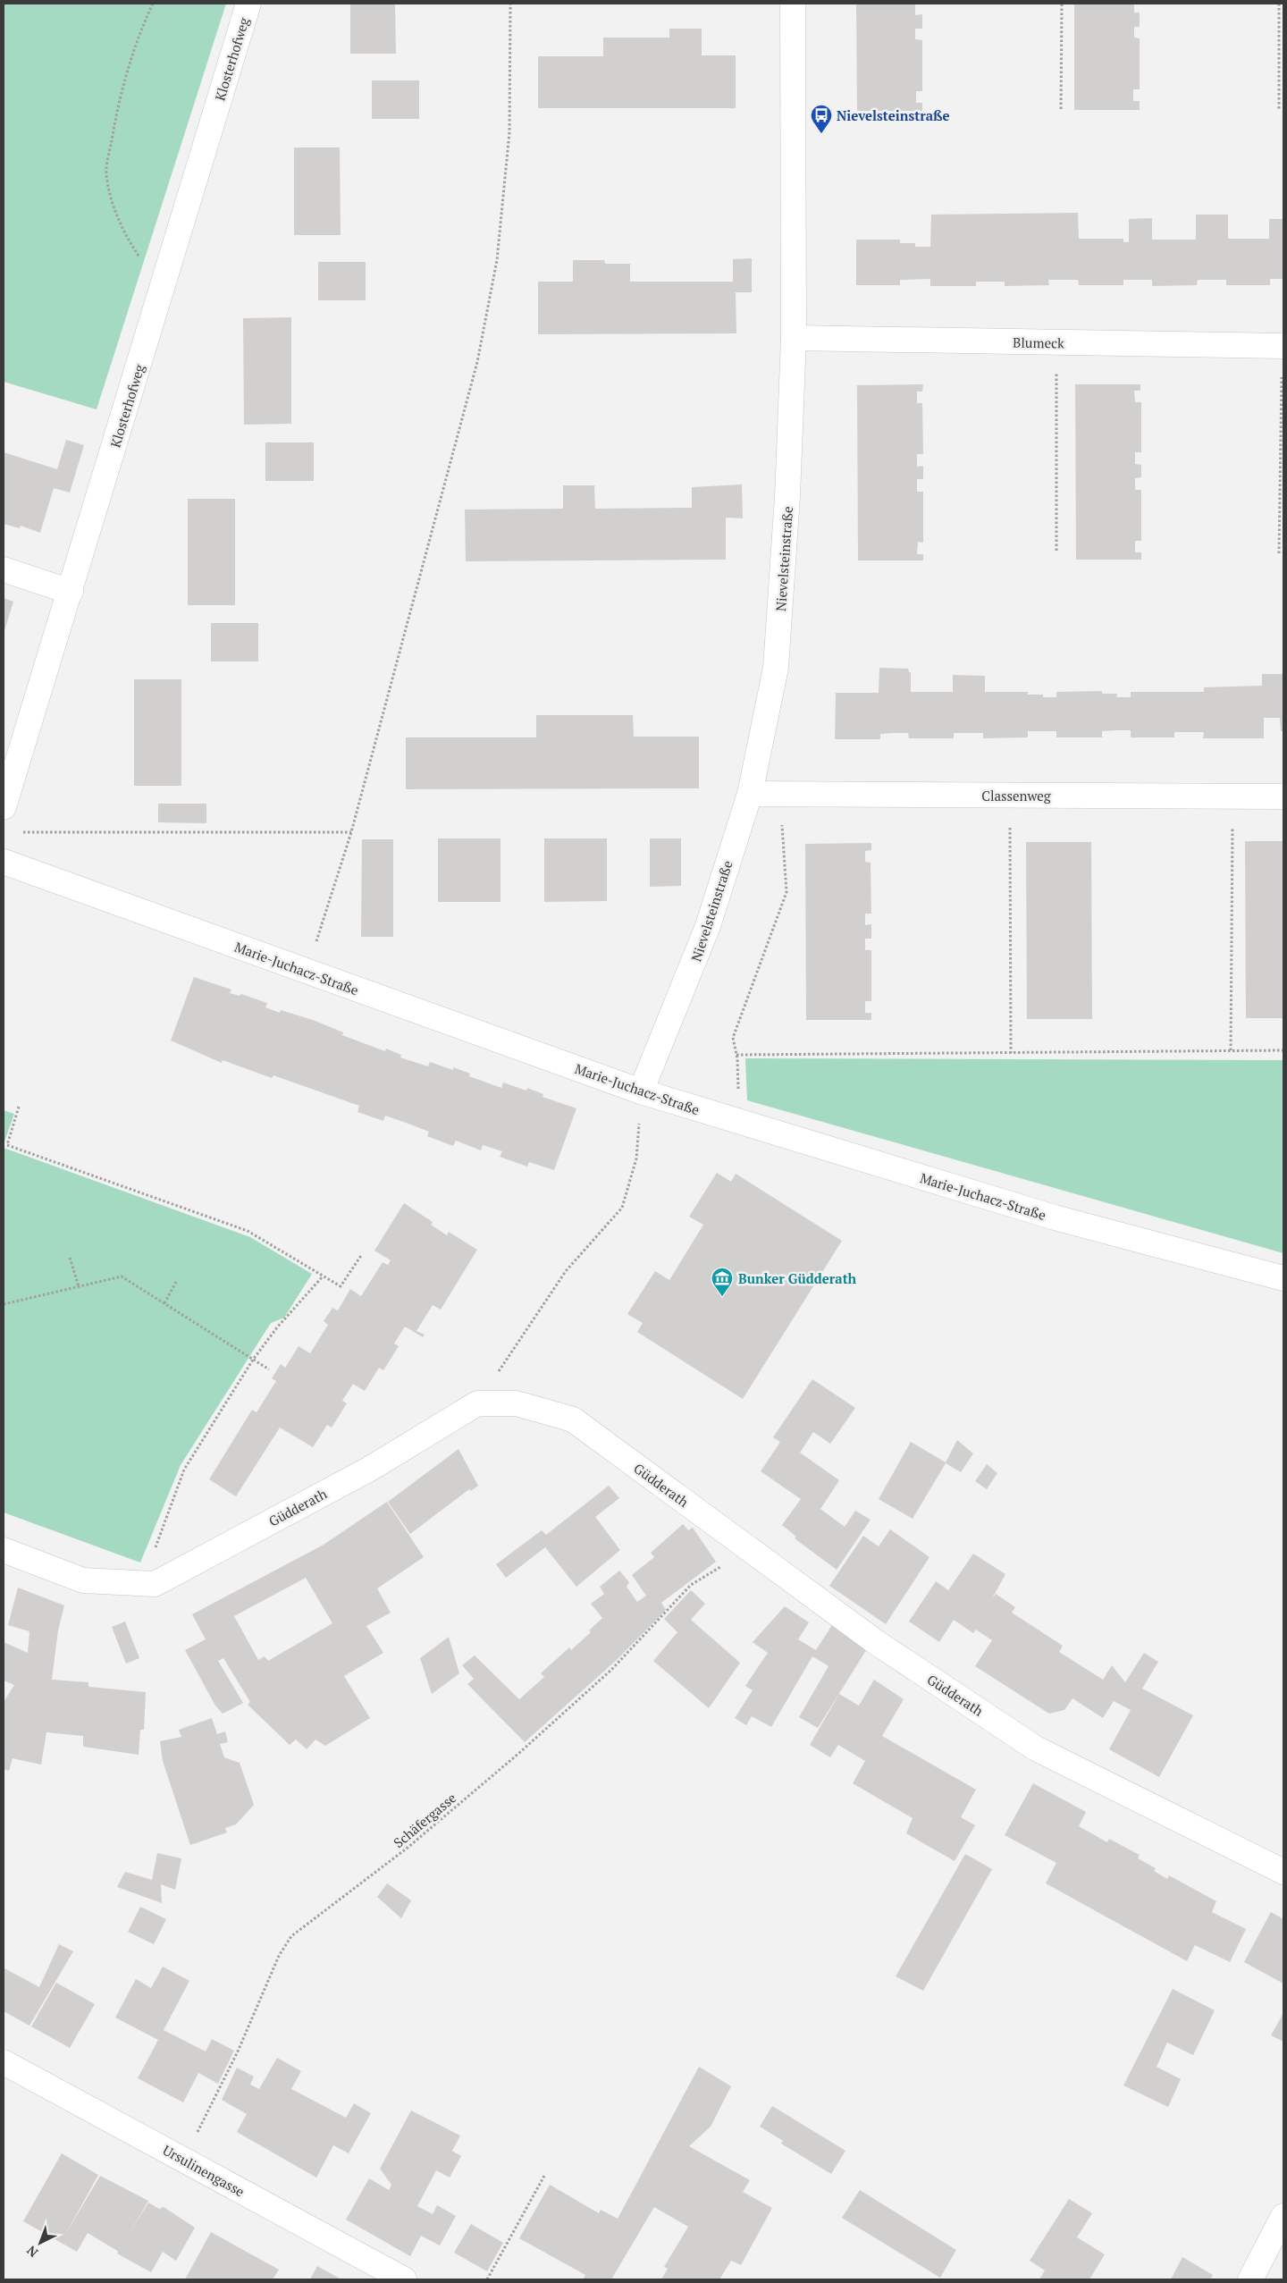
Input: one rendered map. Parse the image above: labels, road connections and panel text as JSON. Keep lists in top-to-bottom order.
{
  "streets": {
    "street": [
      "Klosterhofweg",
      "Blumeck",
      "Nievelsteinstraße",
      "Classenweg",
      "Marie-Juchacz-Straße",
      "Güdderath",
      "Ursulinengasse"
    ],
    "path": ["Schäfergasse"]
  },
  "crossings": [
    ["Blumeck", "Nievelsteinstraße"],
    ["Nievelsteinstraße", "Classenweg"],
    ["Nievelsteinstraße", "Marie-Juchacz-Straße"],
    ["Güdderath", "Schäfergasse"],
    ["Schäfergasse", "Ursulinengasse"]
  ],
  "places": {
    "bus stop": ["Nievelsteinstraße"],
    "museum": ["Bunker Güdderath"]
  },
  "north": "bottom left"
}
